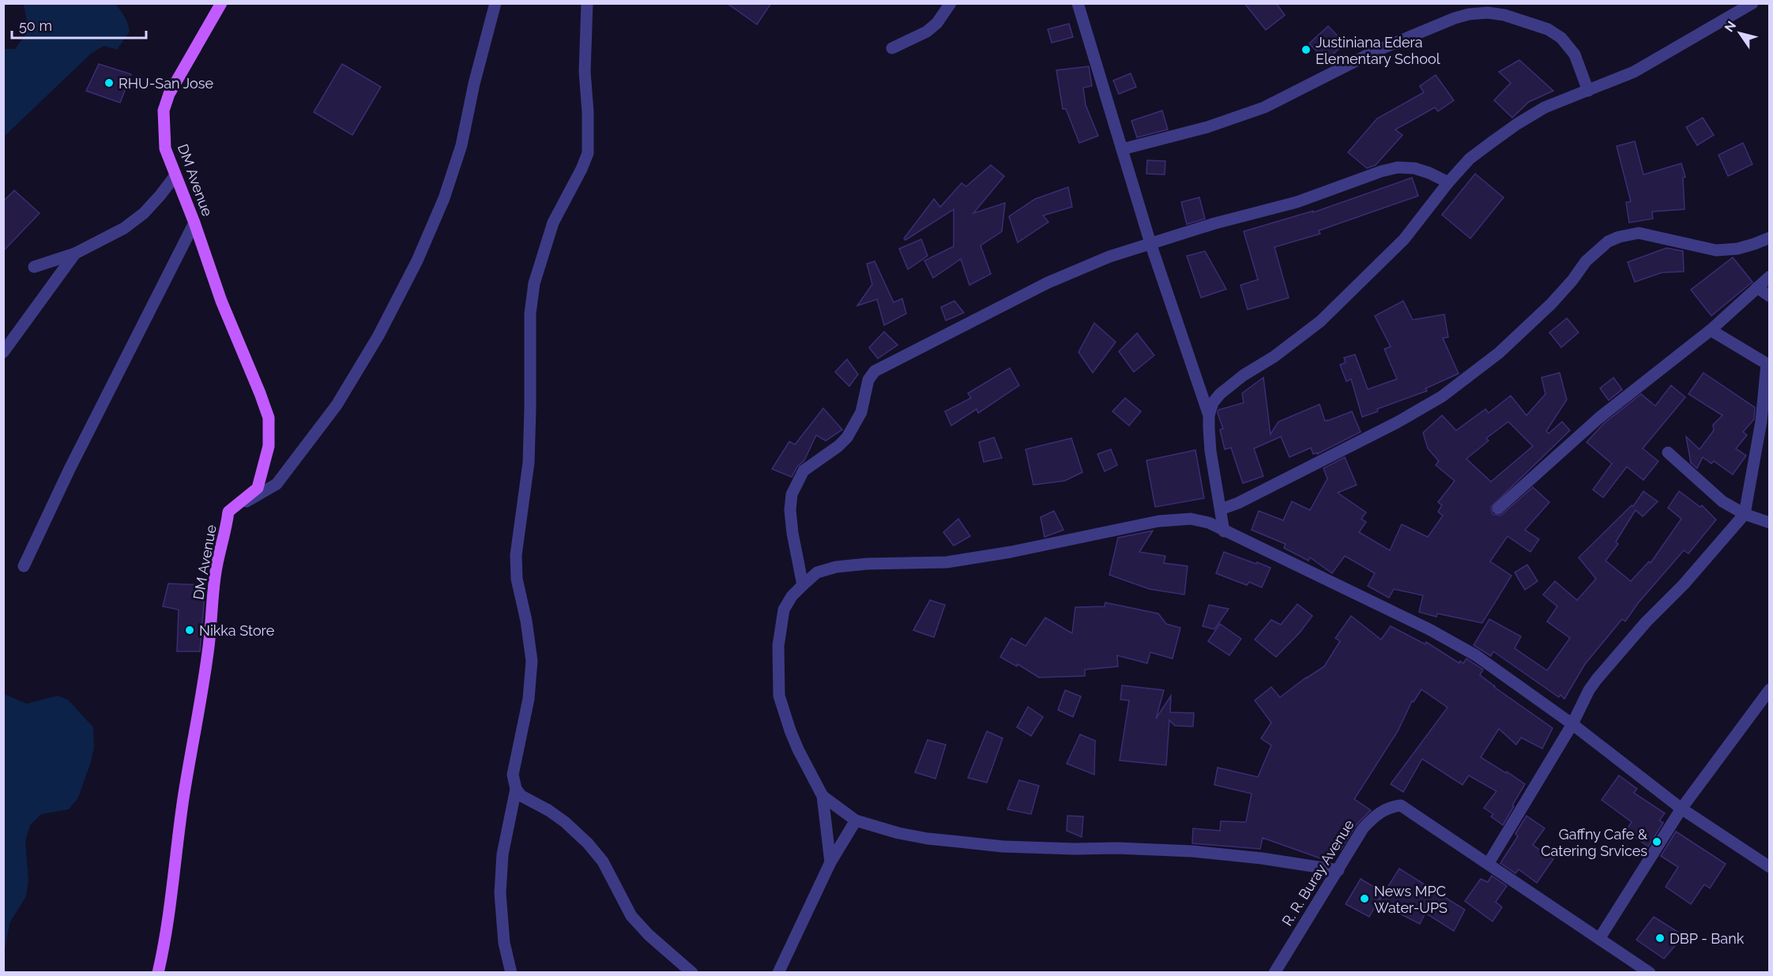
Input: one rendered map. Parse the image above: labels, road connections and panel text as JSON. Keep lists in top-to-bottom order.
{
  "streets": {
    "main road": ["DM Avenue"],
    "street": ["R. R. Buray Avenue"]
  },
  "places": [
    "Justiniana Edera Elementary School",
    "RHU-San Jose",
    "Nikka Store",
    "Gaffny Cafe & Catering Srvices",
    "News MPC Water-UPS",
    "DBP - Bank"
  ],
  "scale_bar": "50 m",
  "north": "top left"
}
